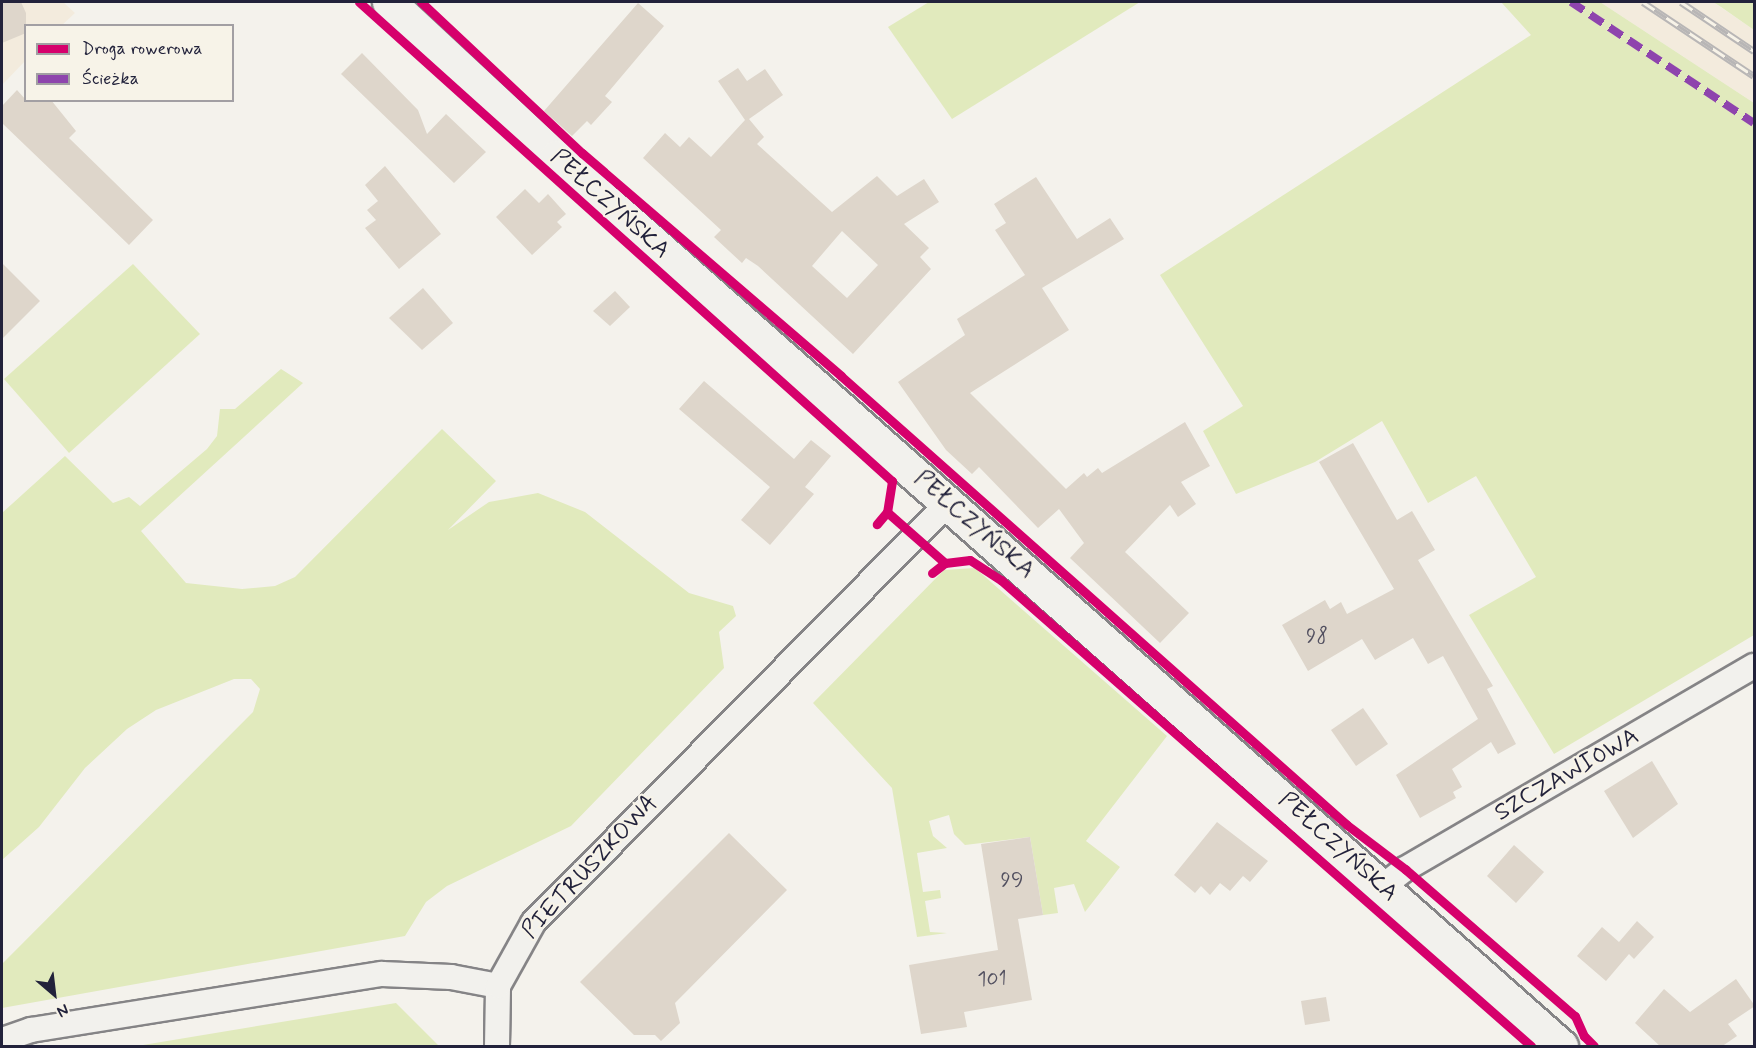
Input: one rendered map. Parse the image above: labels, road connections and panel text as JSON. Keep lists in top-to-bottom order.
{
  "streets": {
    "main road": ["PEŁCZYŃSKA"],
    "street": ["SZCZAWIOWA", "PIETRUSZKOWA"]
  },
  "crossings": [
    ["PEŁCZYŃSKA", "SZCZAWIOWA"],
    ["PEŁCZYŃSKA", "PIETRUSZKOWA"]
  ],
  "house_numbers": ["98", "99", "101"],
  "legend": ["Droga rowerowa", "Ścieżka"],
  "north": "bottom right"
}
